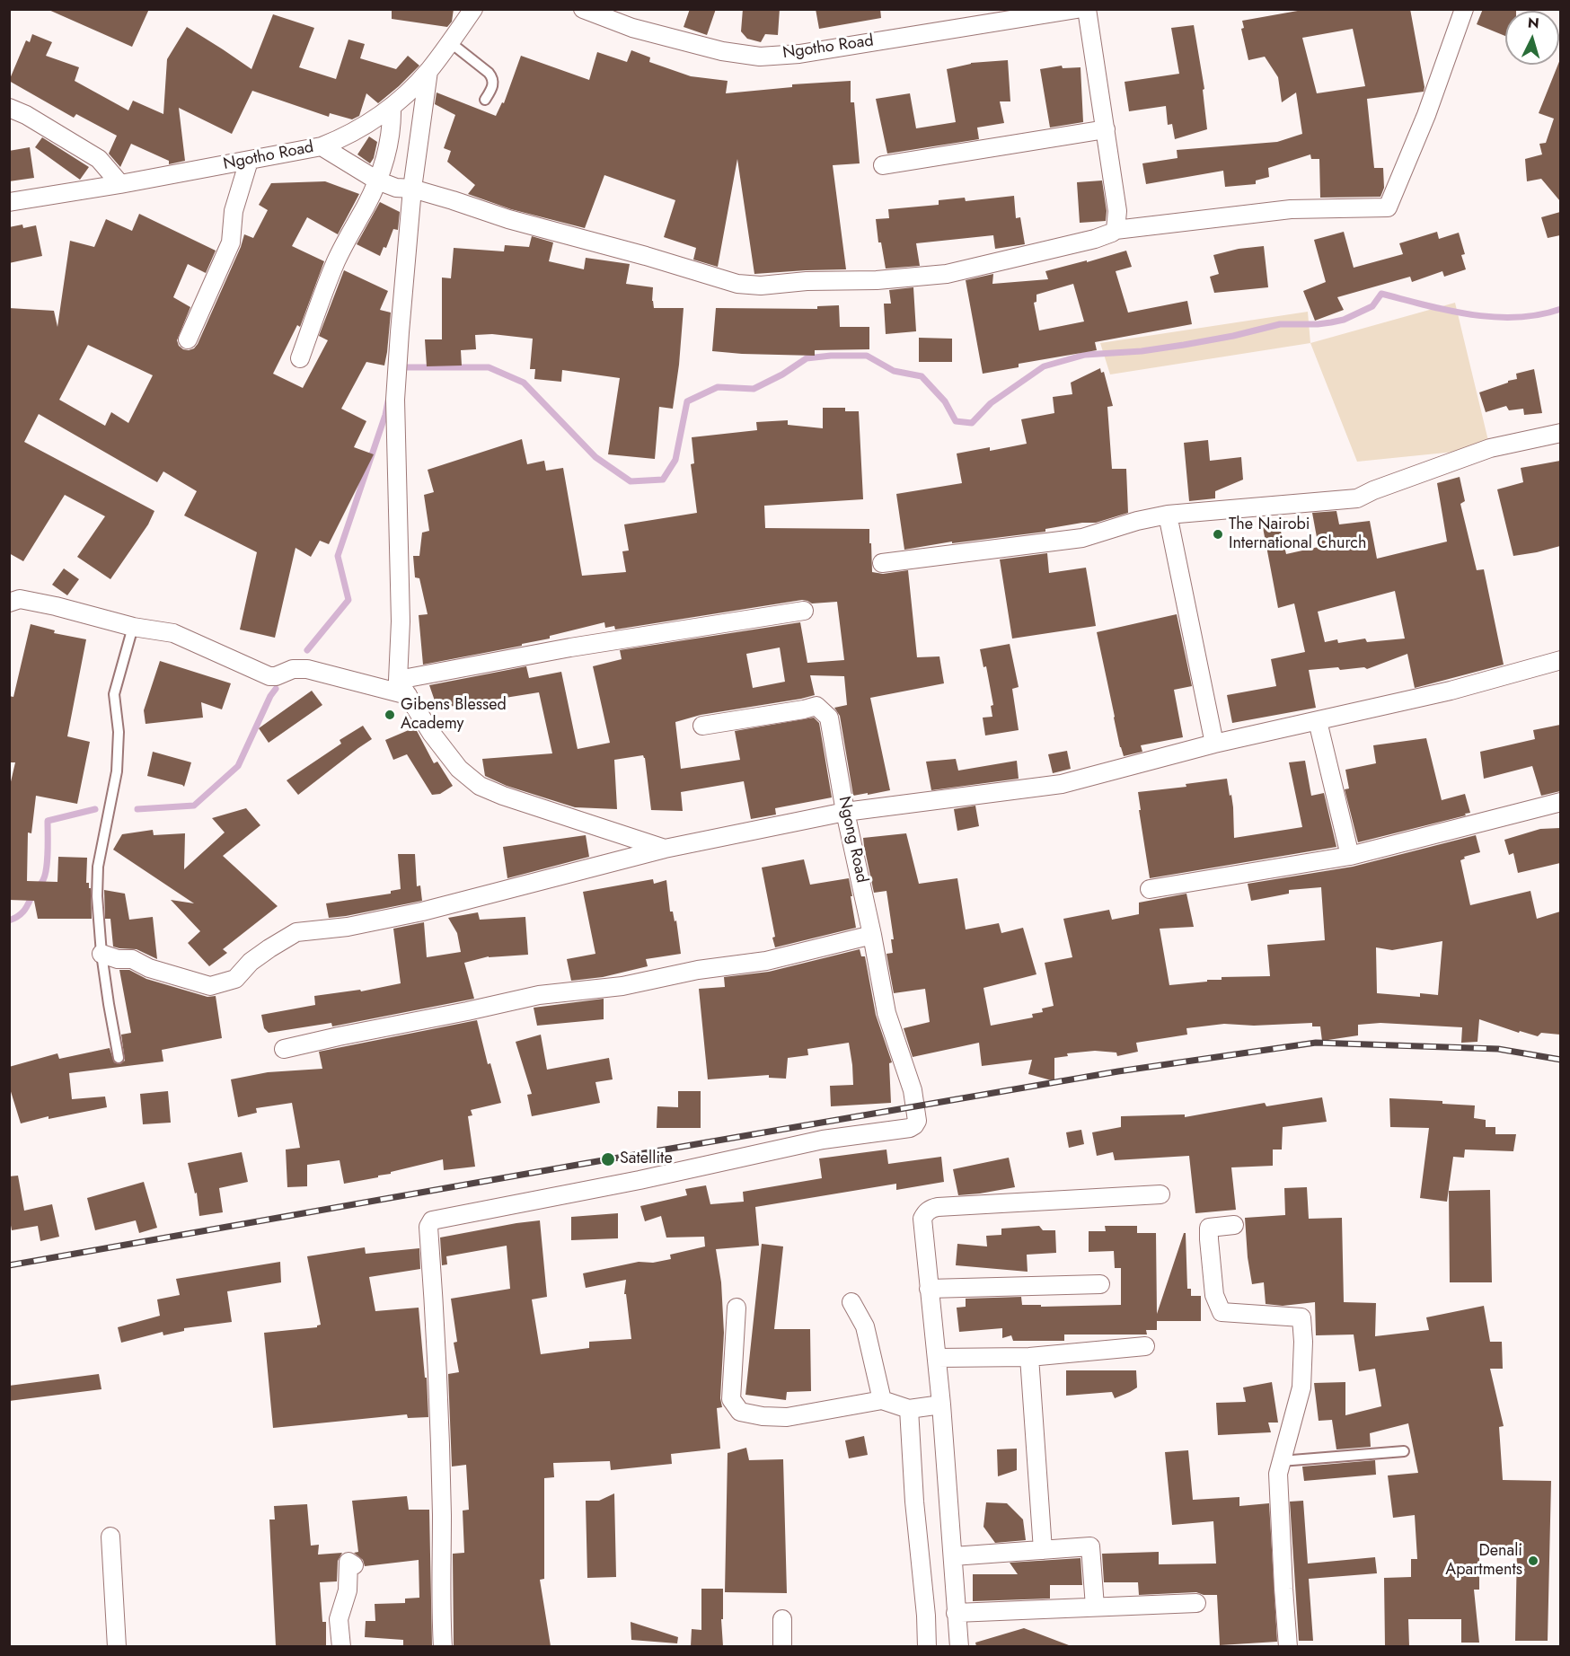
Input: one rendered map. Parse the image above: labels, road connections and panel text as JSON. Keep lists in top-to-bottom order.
{
  "streets": {
    "street": ["Ngotho Road", "Ngong Road"]
  },
  "places": [
    "The Nairobi International Church",
    "Gibens Blessed Academy",
    "Satellite",
    "Denali Apartments"
  ],
  "north": "top"
}
